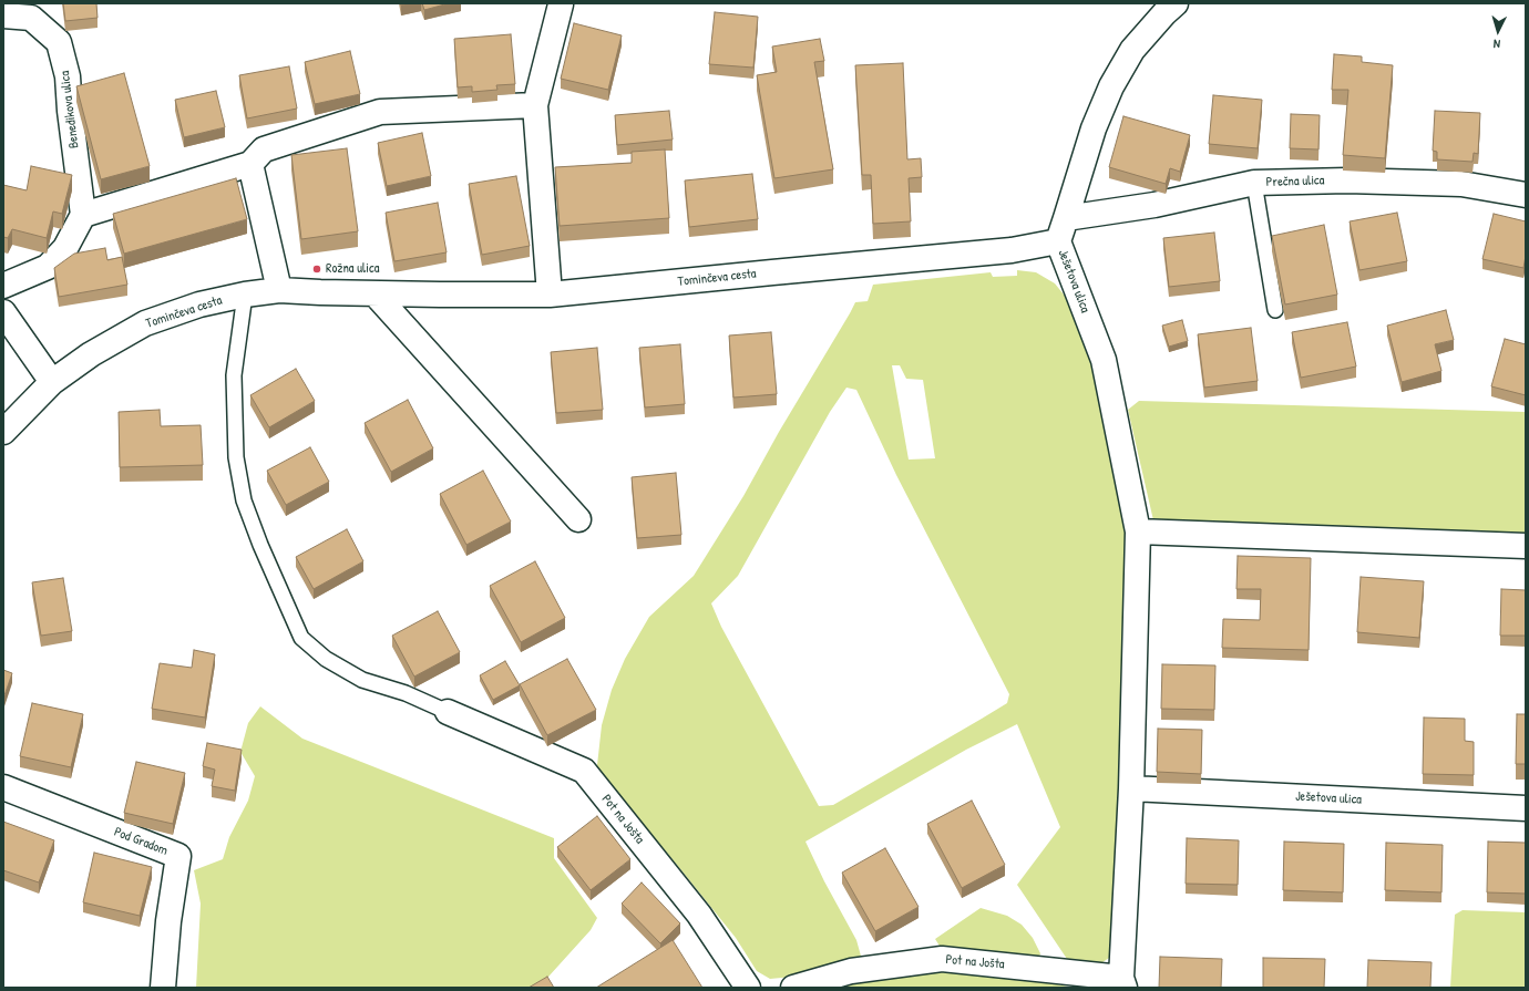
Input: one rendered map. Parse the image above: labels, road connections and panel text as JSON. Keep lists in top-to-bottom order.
{
  "streets": {
    "street": [
      "Benedikova ulica",
      "Prečna ulica",
      "Tominčeva cesta",
      "Ješetova ulica",
      "Pot na Jošta",
      "Pod Gradom"
    ]
  },
  "crossings": [
    ["Prečna ulica", "Ješetova ulica"],
    ["Tominčeva cesta", "Ješetova ulica"],
    ["Ješetova ulica", "Pot na Jošta"]
  ],
  "places": ["Rožna ulica"],
  "north": "bottom"
}
